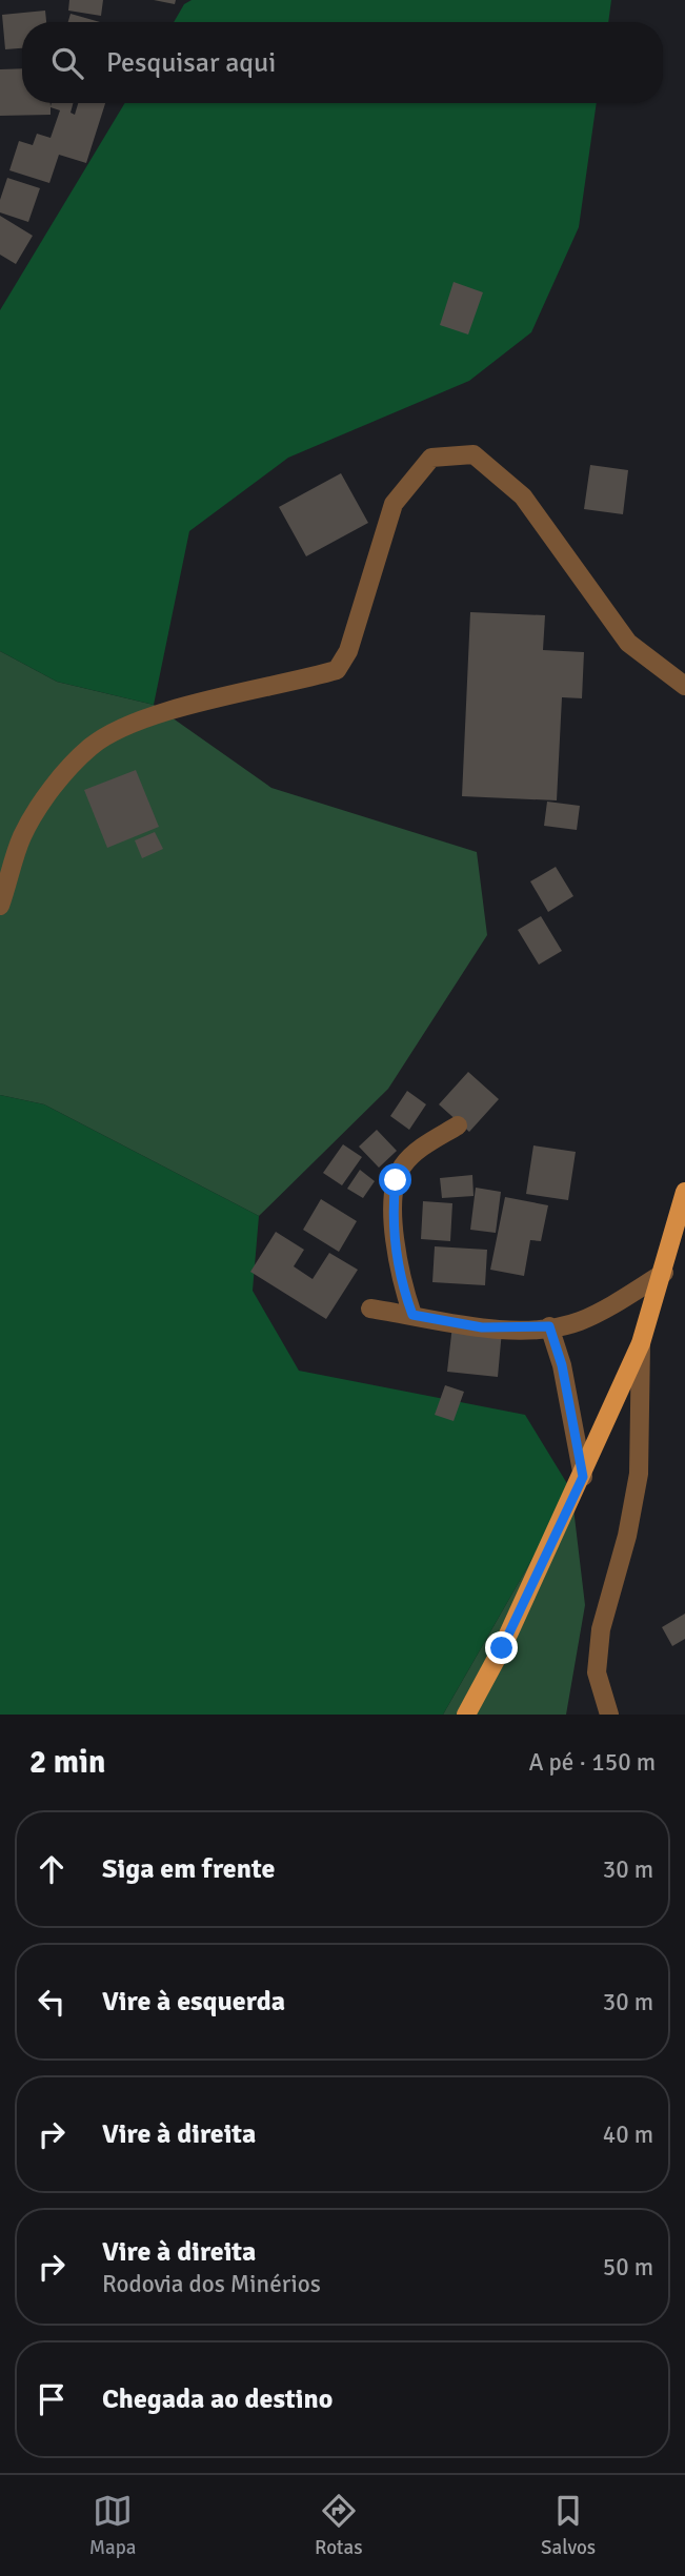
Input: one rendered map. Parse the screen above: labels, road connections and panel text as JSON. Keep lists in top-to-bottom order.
{
  "page": {
    "search": "Pesquisar aqui",
    "heading": ["2 min", "A pé · 150 m"],
    "list": [
      ["Siga em frente", "30 m"],
      ["Vire à esquerda", "30 m"],
      ["Vire à direita", "40 m"],
      ["Vire à direita", "Rodovia dos Minérios", "50 m"],
      "Chegada ao destino"
    ],
    "nav": ["Mapa", "Rotas", "Salvos"]
  }
}
